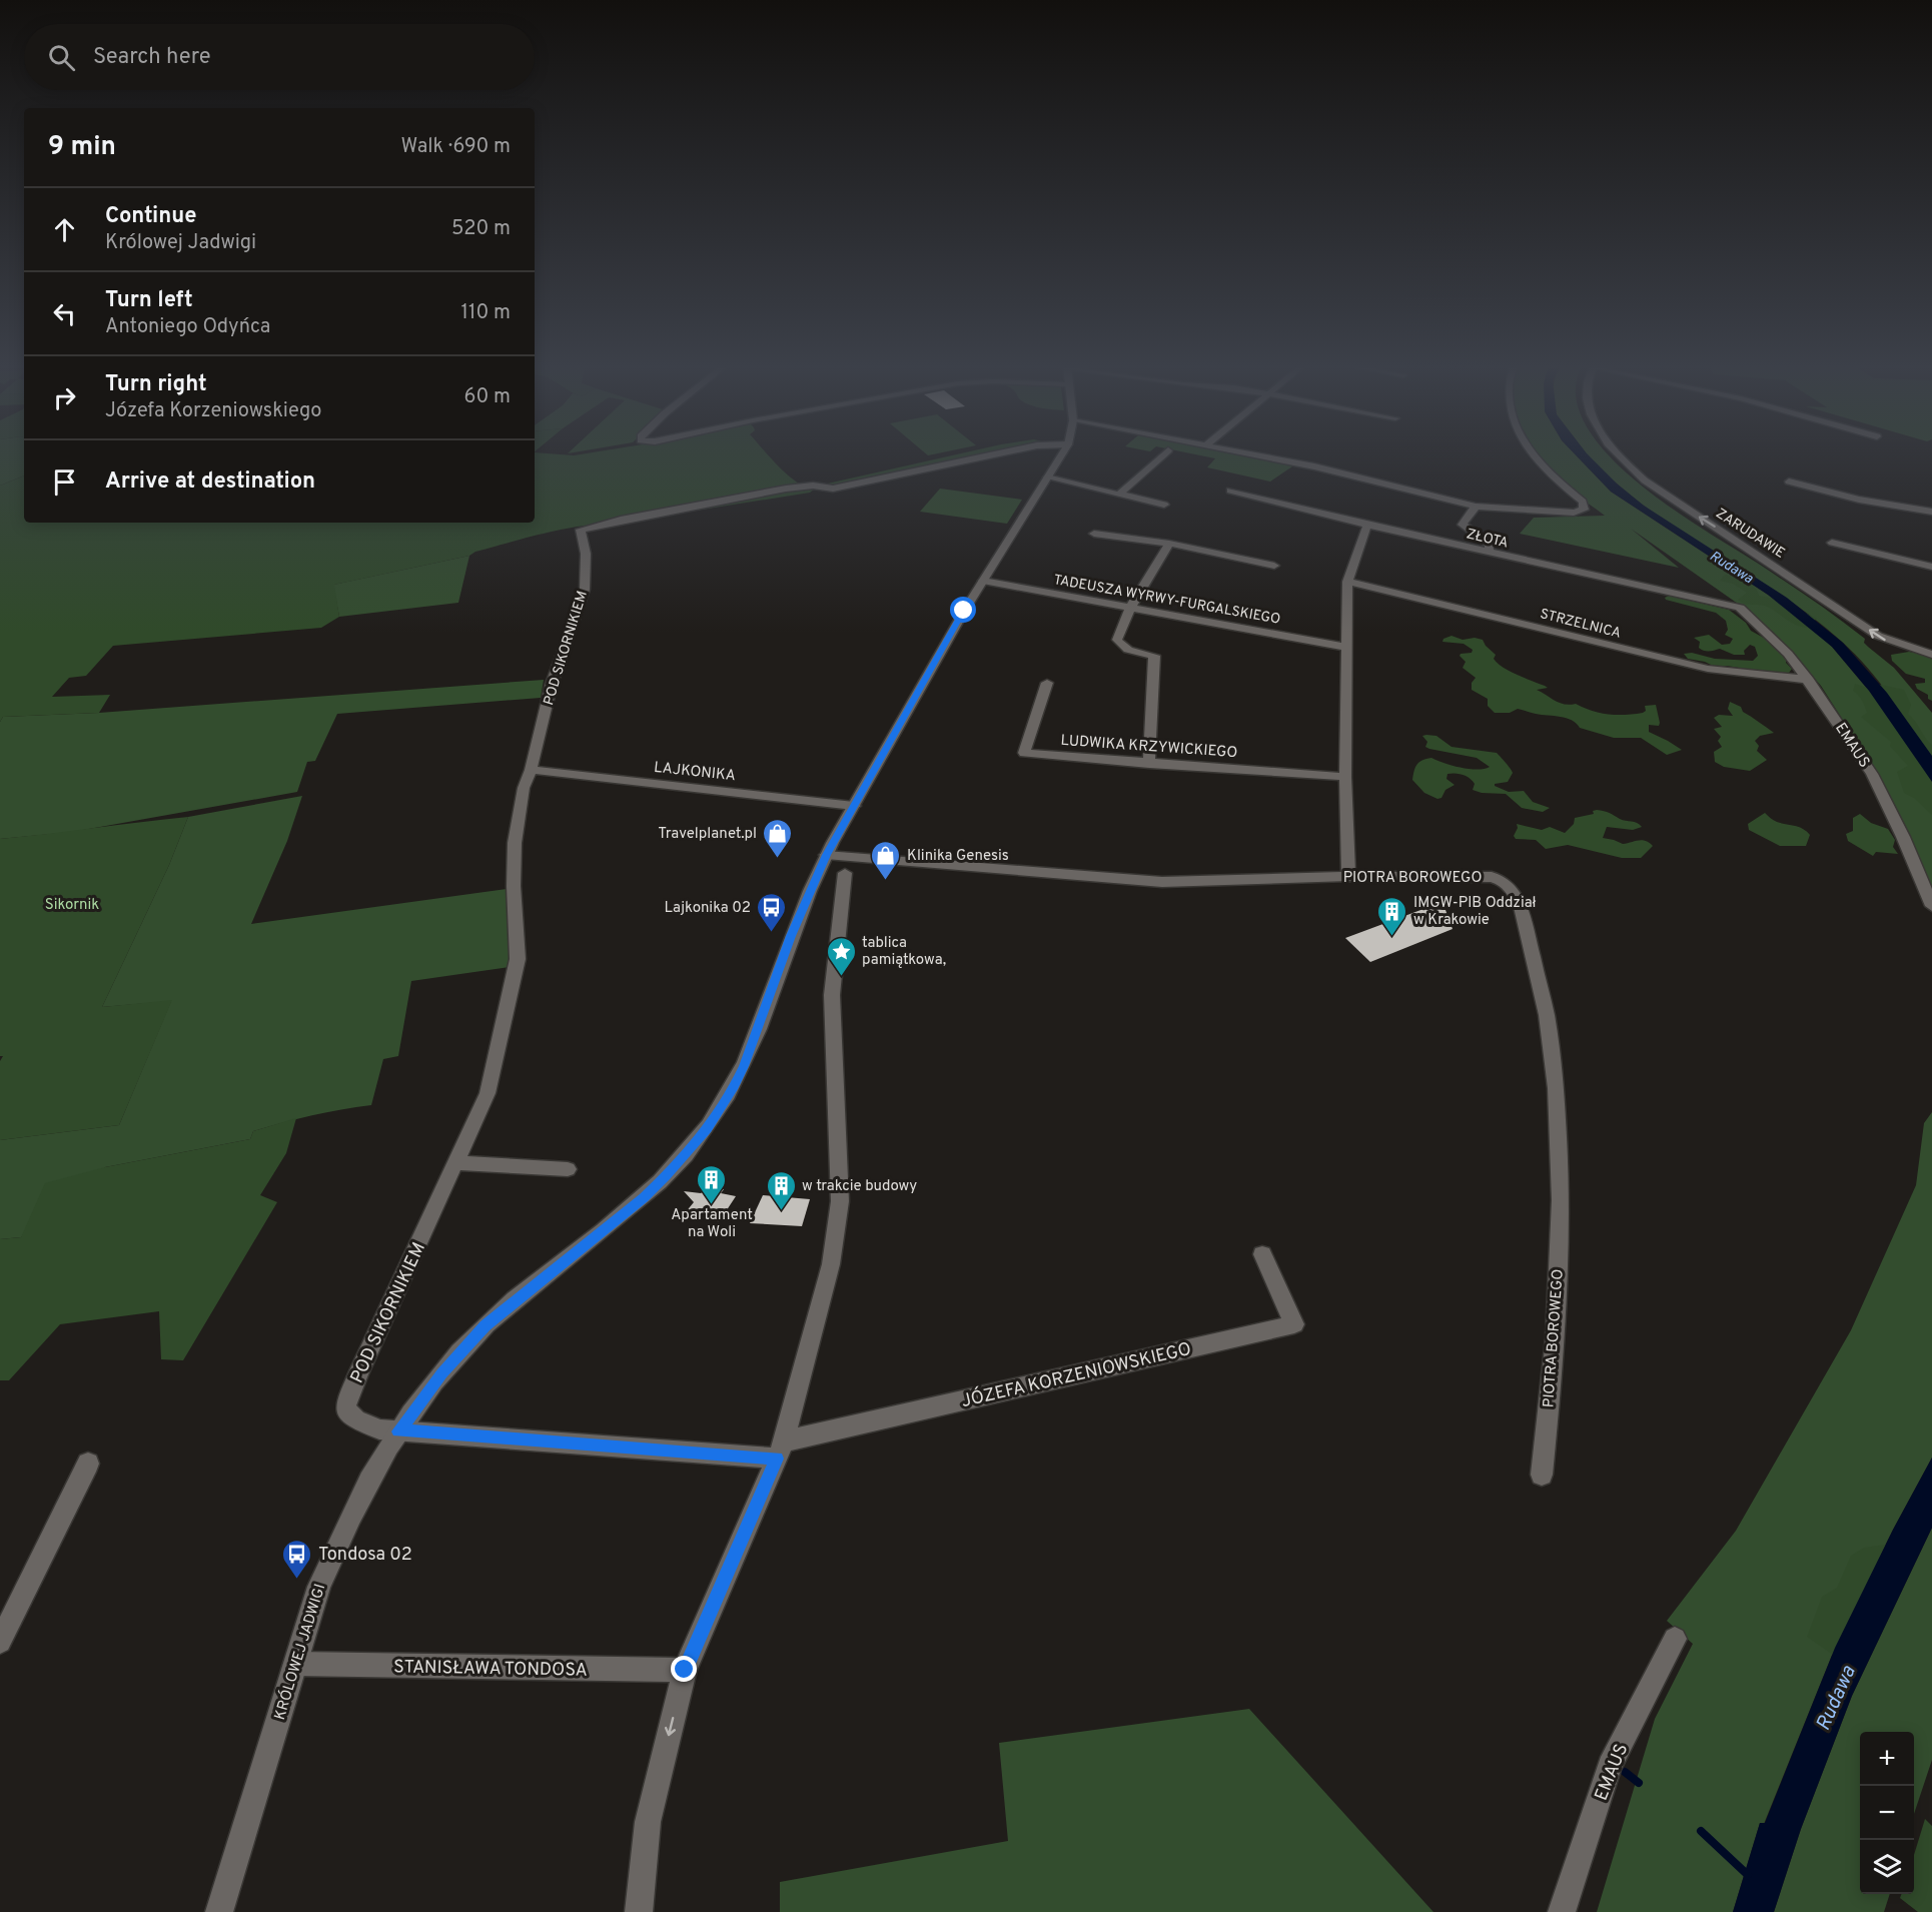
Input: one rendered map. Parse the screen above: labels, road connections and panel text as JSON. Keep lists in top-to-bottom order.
{
  "streets": {
    "street": [
      "ZARUDAWIE",
      "ZŁOTA",
      "TADEUSZA WYRWY-FURGALSKIEGO",
      "STRZELNICA",
      "POD SIKORNIKIEM",
      "EMAUS",
      "LUDWIKA KRZYWICKIEGO",
      "LAJKONIKA",
      "PIOTRA BOROWEGO",
      "JÓZEFA KORZENIOWSKIEGO",
      "KRÓLOWEJ JADWIGI",
      "STANISŁAWA TONDOSA"
    ]
  },
  "crossings": [
    ["ZŁOTA", "EMAUS"],
    ["TADEUSZA WYRWY-FURGALSKIEGO", "KRÓLOWEJ JADWIGI"],
    ["STRZELNICA", "EMAUS"],
    ["POD SIKORNIKIEM", "LAJKONIKA"],
    ["POD SIKORNIKIEM", "KRÓLOWEJ JADWIGI"],
    ["LAJKONIKA", "KRÓLOWEJ JADWIGI"],
    ["PIOTRA BOROWEGO", "KRÓLOWEJ JADWIGI"],
    ["KRÓLOWEJ JADWIGI", "STANISŁAWA TONDOSA"]
  ],
  "water": ["Rudawa"],
  "parks": ["Sikornik"],
  "places": {
    "shop": ["Travelplanet.pl", "Klinika Genesis"],
    "bus stop": ["Lajkonika 02", "Tondosa 02"],
    "building": ["IMGW-PIB Oddział w Krakowie", "Apartament na Woli", "w trakcie budowy"],
    "place": ["tablica pamiątkowa,"]
  },
  "page": {
    "search": "Search here",
    "heading": ["9 min", "Walk · 690 m"],
    "list": [
      ["Continue", "Królowej Jadwigi", "520 m"],
      ["Turn left", "Antoniego Odyńca", "110 m"],
      ["Turn right", "Józefa Korzeniowskiego", "60 m"],
      "Arrive at destination"
    ],
    "map_buttons": ["+", "−"]
  }
}
